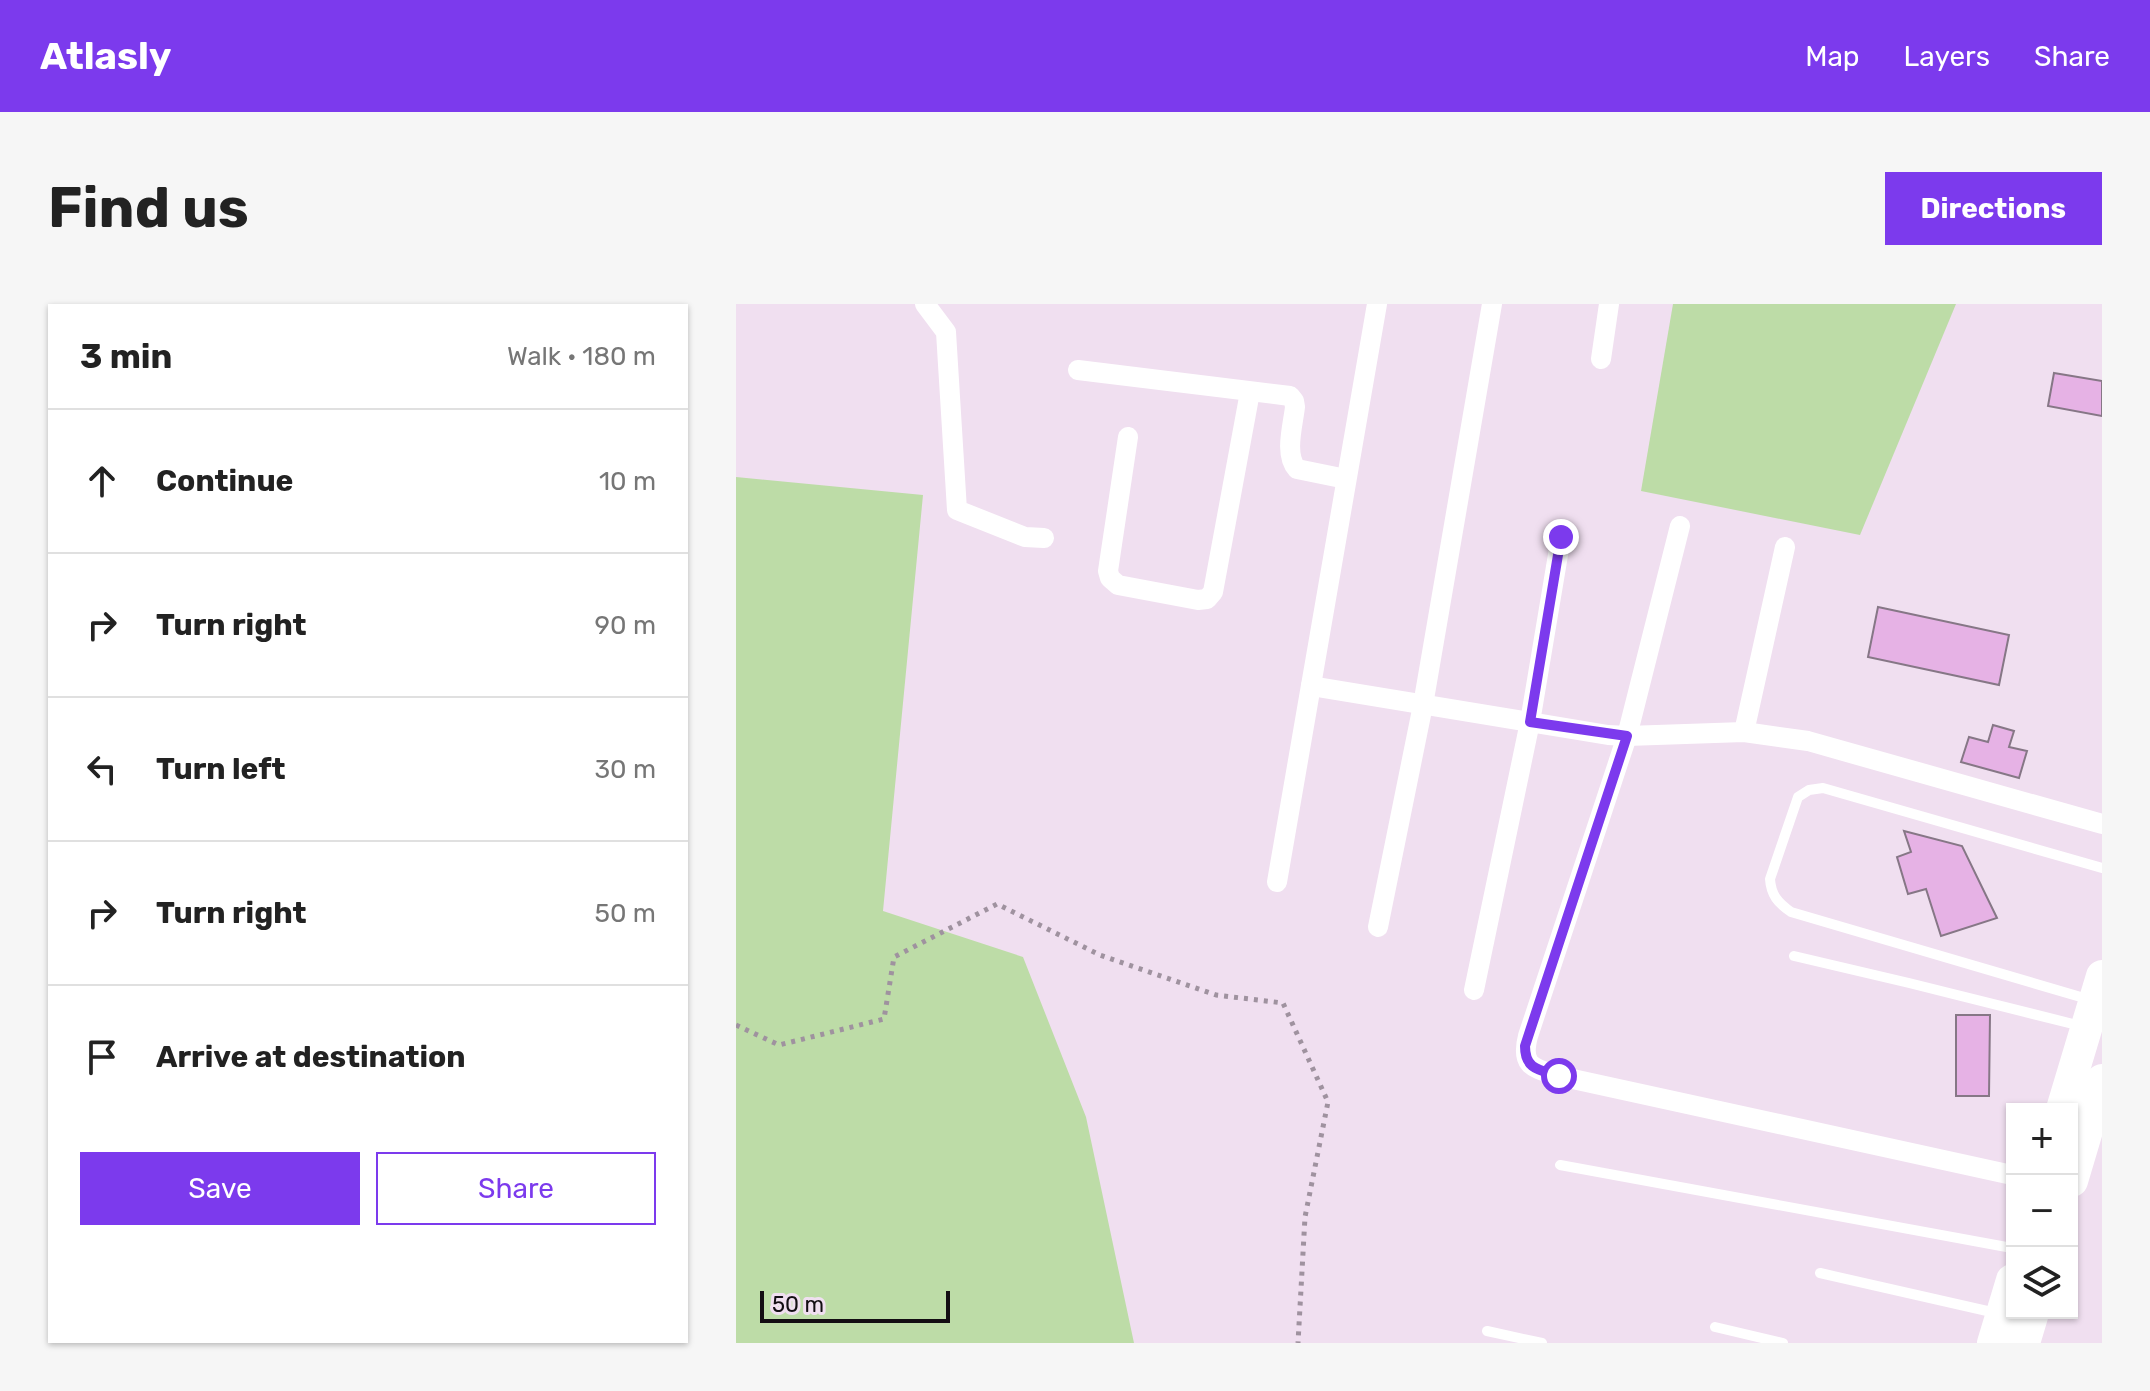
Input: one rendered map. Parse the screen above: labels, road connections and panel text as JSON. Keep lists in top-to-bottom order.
{
  "scale_bar": "50 m",
  "page": {
    "header": "Atlasly",
    "nav": ["Map", "Layers", "Share"],
    "buttons": [
      "Directions",
      ["Save", "Share"]
    ],
    "title": "Find us",
    "heading": ["3 min", "Walk · 180 m"],
    "list": [
      ["Continue", "10 m"],
      ["Turn right", "90 m"],
      ["Turn left", "30 m"],
      ["Turn right", "50 m"],
      "Arrive at destination"
    ],
    "map_buttons": ["+", "−"],
    "scale": "50 m"
  }
}
